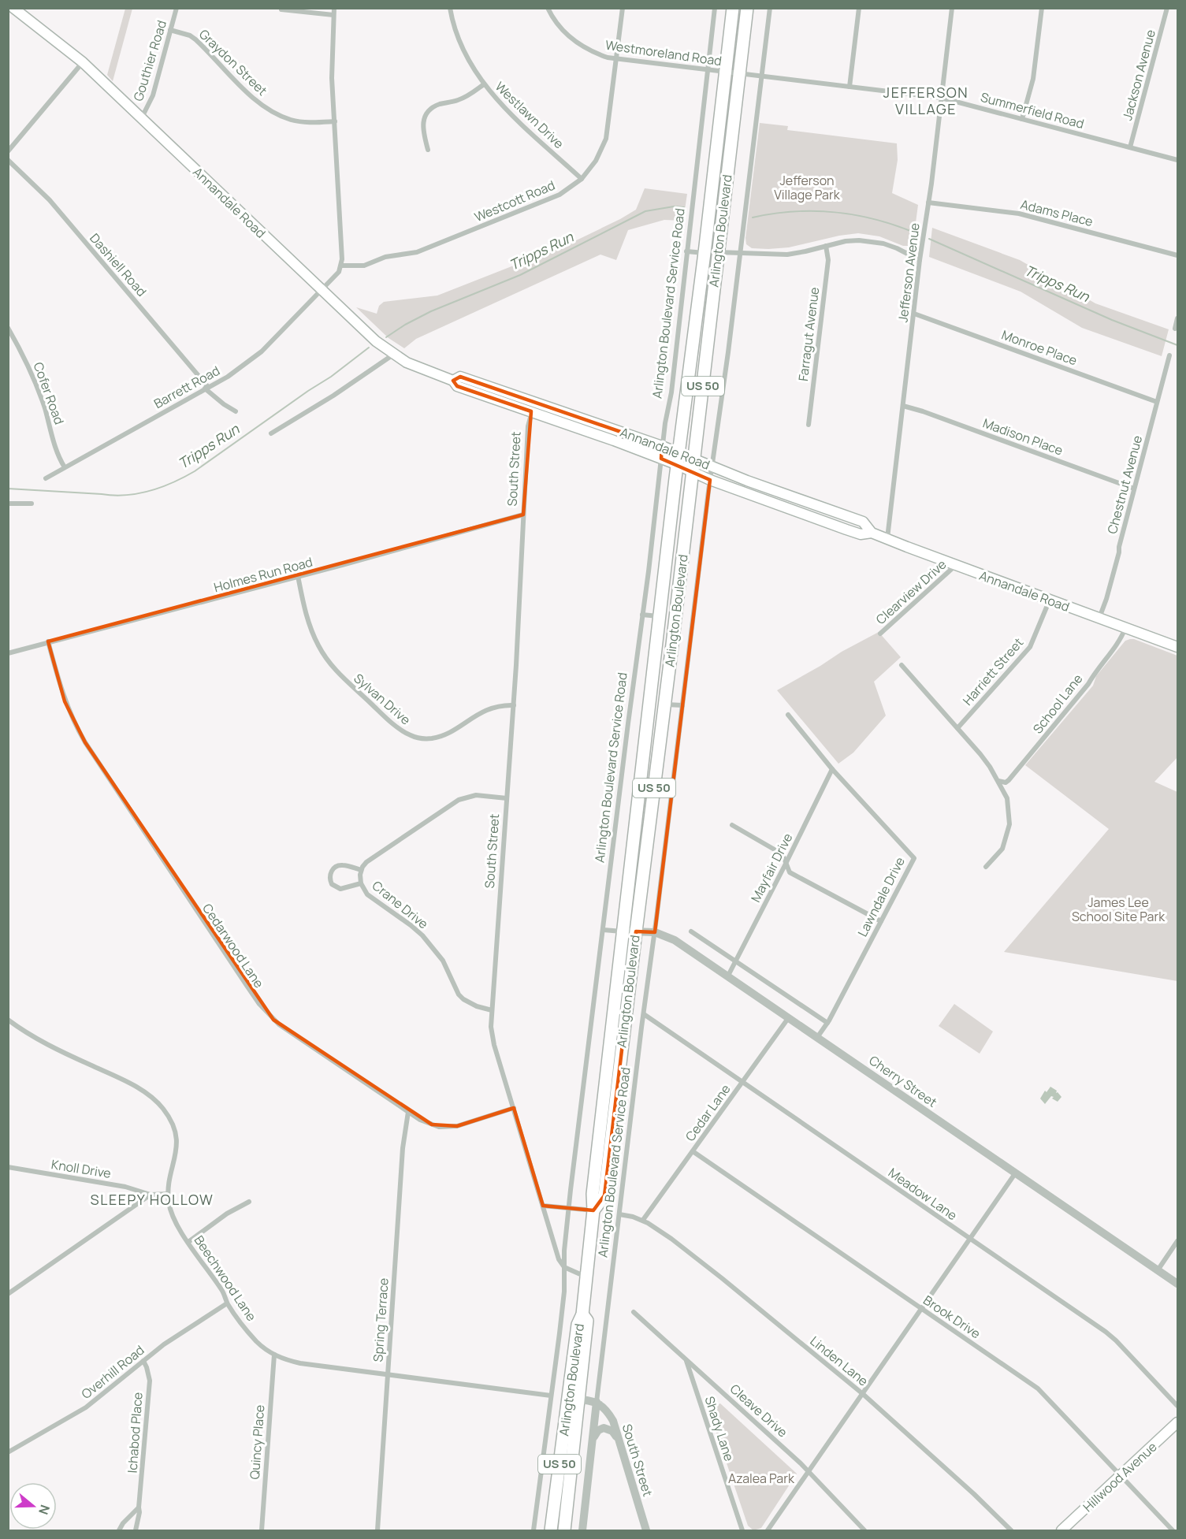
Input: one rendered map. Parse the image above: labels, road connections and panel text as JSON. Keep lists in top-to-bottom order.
{
  "streets": {
    "highway": ["Arlington Boulevard", "US 50"],
    "main road": ["Annandale Road", "Hillwood Avenue"],
    "street": [
      "Westmoreland Road",
      "Gouthier Road",
      "Graydon Street",
      "Jackson Avenue",
      "Summerfield Road",
      "Westlawn Drive",
      "Westcott Road",
      "Adams Place",
      "Dashiell Road",
      "Jefferson Avenue",
      "Arlington Boulevard Service Road",
      "Farragut Avenue",
      "Monroe Place",
      "Barrett Road",
      "Cofer Road",
      "Madison Place",
      "South Street",
      "Chestnut Avenue",
      "Holmes Run Road",
      "Clearview Drive",
      "Harriett Street",
      "Sylvan Drive",
      "School Lane",
      "Mayfair Drive",
      "Lawndale Drive",
      "Crane Drive",
      "Cedarwood Lane",
      "Cherry Street",
      "Cedar Lane",
      "Knoll Drive",
      "Meadow Lane",
      "Beechwood Lane",
      "Brook Drive",
      "Spring Terrace",
      "Linden Lane",
      "Overhill Road",
      "Cleave Drive",
      "Shady Lane",
      "Ichabod Place",
      "Quincy Place"
    ]
  },
  "crossings": [
    ["Westmoreland Road", "Summerfield Road"],
    ["Westmoreland Road", "Westcott Road"],
    ["Westmoreland Road", "Arlington Boulevard"],
    ["Westmoreland Road", "Arlington Boulevard Service Road"],
    ["Gouthier Road", "Graydon Street"],
    ["Gouthier Road", "Annandale Road"],
    ["Jackson Avenue", "Summerfield Road"],
    ["Summerfield Road", "Arlington Boulevard"],
    ["Summerfield Road", "Jefferson Avenue"],
    ["Summerfield Road", "Arlington Boulevard Service Road"],
    ["Westlawn Drive", "Westcott Road"],
    ["Annandale Road", "Arlington Boulevard"],
    ["Annandale Road", "Jefferson Avenue"],
    ["Annandale Road", "Arlington Boulevard Service Road"],
    ["Annandale Road", "Barrett Road"],
    ["Annandale Road", "South Street"],
    ["Annandale Road", "Chestnut Avenue"],
    ["Annandale Road", "Clearview Drive"],
    ["Annandale Road", "Harriett Street"],
    ["Annandale Road", "School Lane"],
    ["Adams Place", "Jefferson Avenue"],
    ["Arlington Boulevard", "Cherry Street"],
    ["Dashiell Road", "Barrett Road"],
    ["Jefferson Avenue", "Monroe Place"],
    ["Jefferson Avenue", "Madison Place"],
    ["Arlington Boulevard Service Road", "South Street"],
    ["Arlington Boulevard Service Road", "Cherry Street"],
    ["Arlington Boulevard Service Road", "Meadow Lane"],
    ["Arlington Boulevard Service Road", "Beechwood Lane"],
    ["Monroe Place", "Chestnut Avenue"],
    ["Barrett Road", "Cofer Road"],
    ["Madison Place", "Chestnut Avenue"],
    ["South Street", "Holmes Run Road"],
    ["South Street", "Sylvan Drive"],
    ["South Street", "Crane Drive"],
    ["South Street", "Cedarwood Lane"],
    ["Holmes Run Road", "Sylvan Drive"],
    ["Holmes Run Road", "Cedarwood Lane"],
    ["Mayfair Drive", "Lawndale Drive"],
    ["Mayfair Drive", "Cherry Street"],
    ["Lawndale Drive", "Cherry Street"],
    ["Cedarwood Lane", "Spring Terrace"],
    ["Cherry Street", "Cedar Lane"],
    ["Cedar Lane", "Meadow Lane"],
    ["Cedar Lane", "Brook Drive"],
    ["Cedar Lane", "Linden Lane"],
    ["Beechwood Lane", "Spring Terrace"],
    ["Beechwood Lane", "Overhill Road"],
    ["Beechwood Lane", "Quincy Place"],
    ["Brook Drive", "Hillwood Avenue"],
    ["Overhill Road", "Ichabod Place"],
    ["Cleave Drive", "Shady Lane"]
  ],
  "districts": ["JEFFERSON VILLAGE", "SLEEPY HOLLOW"],
  "water": ["Tripps Run"],
  "parks": ["Jefferson Village Park", "James Lee School Site Park", "Azalea Park"],
  "north": "right"
}
